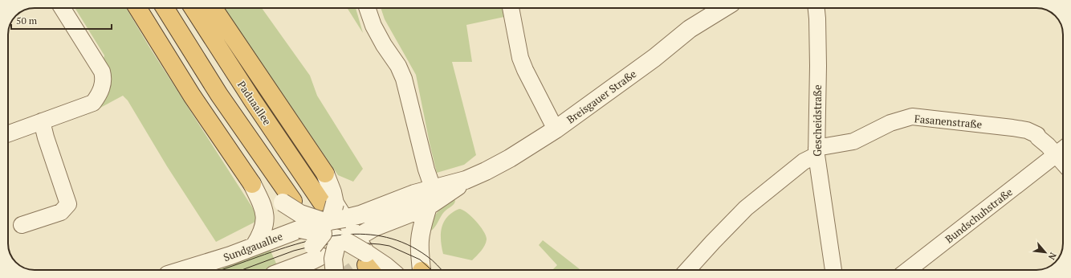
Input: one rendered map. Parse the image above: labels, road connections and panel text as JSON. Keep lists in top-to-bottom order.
{
  "streets": {
    "highway": ["Paduaallee"],
    "street": [
      "Breisgauer Straße",
      "Gescheidstraße",
      "Fasanenstraße",
      "Bundschuhstraße",
      "Sundgauallee"
    ]
  },
  "crossings": [
    ["Breisgauer Straße", "Sundgauallee"],
    ["Gescheidstraße", "Fasanenstraße"],
    ["Fasanenstraße", "Bundschuhstraße"]
  ],
  "scale_bar": "50 m",
  "north": "bottom right"
}
